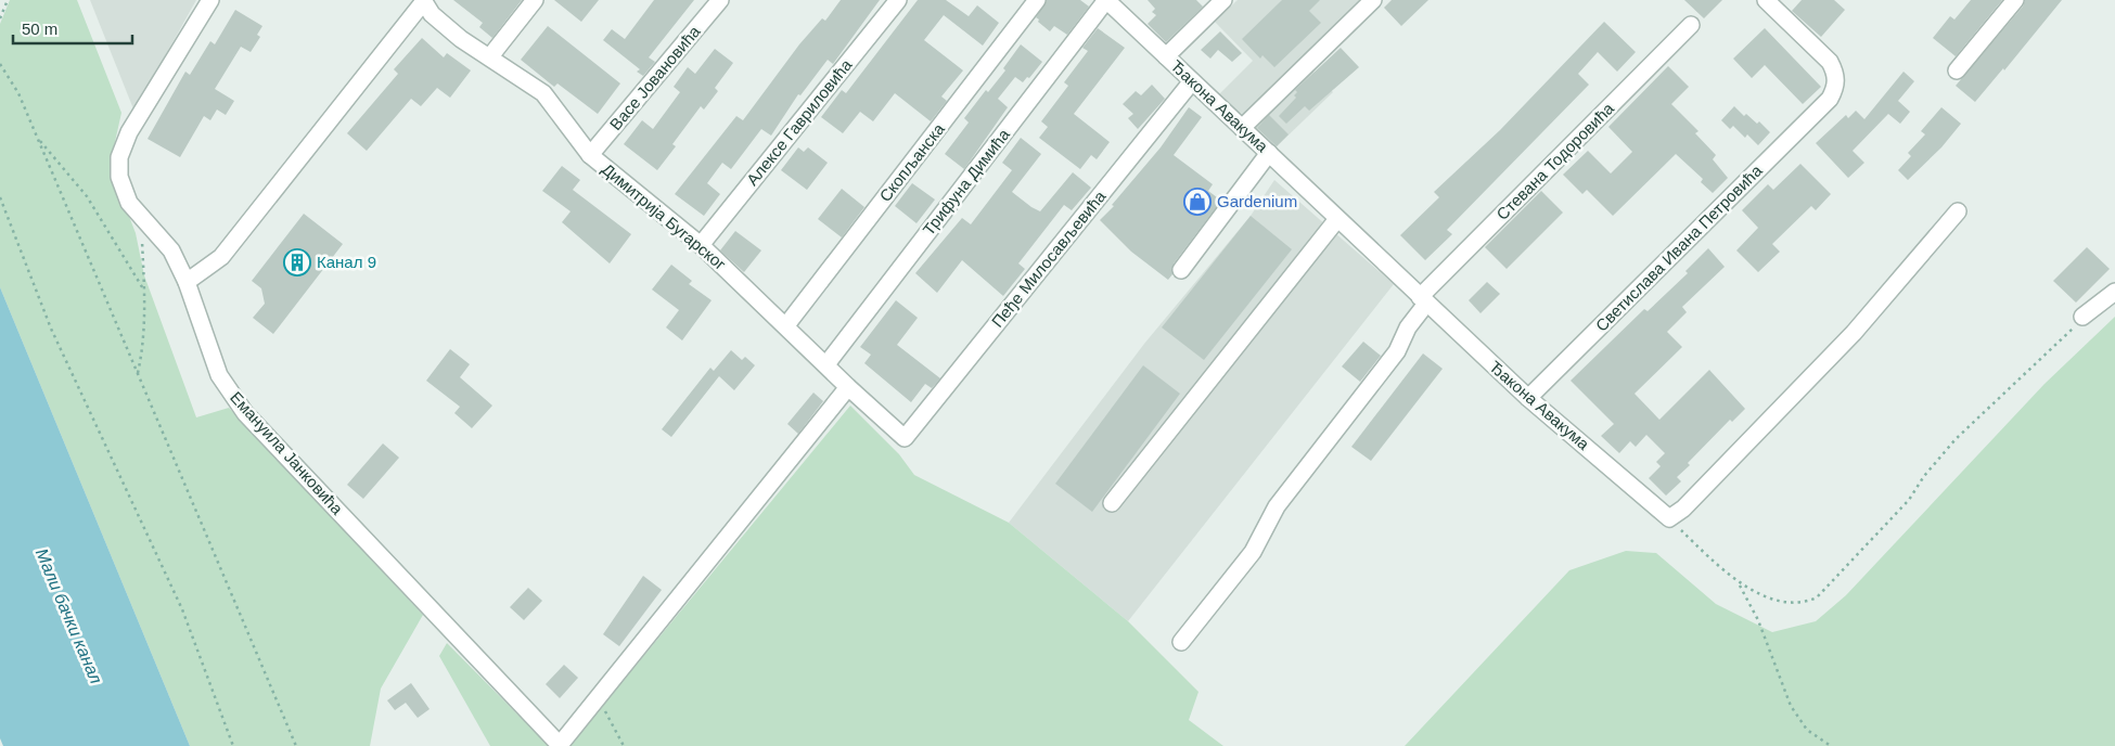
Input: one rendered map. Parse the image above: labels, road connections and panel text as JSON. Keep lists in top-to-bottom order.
{
  "streets": {
    "street": [
      "Васе Јовановића",
      "Ђакона Авакума",
      "Алексе Гавриловића",
      "Стевана Тодоровића",
      "Скопљанска",
      "Трифуна Димића",
      "Димитрија Бугарског",
      "Светислава Ивана Петровића",
      "Пеђе Милосављевића",
      "Емануила Јанковића"
    ]
  },
  "crossings": [
    ["Васе Јовановића", "Димитрија Бугарског"],
    ["Ђакона Авакума", "Стевана Тодоровића"],
    ["Ђакона Авакума", "Трифуна Димића"],
    ["Ђакона Авакума", "Светислава Ивана Петровића"],
    ["Ђакона Авакума", "Пеђе Милосављевића"],
    ["Алексе Гавриловића", "Димитрија Бугарског"],
    ["Скопљанска", "Димитрија Бугарског"],
    ["Трифуна Димића", "Димитрија Бугарског"],
    ["Димитрија Бугарског", "Пеђе Милосављевића"]
  ],
  "water": ["Мали бачки канал"],
  "places": {
    "shop": ["Gardenium"],
    "building": ["Канал 9"]
  },
  "scale_bar": "50 m"
}
